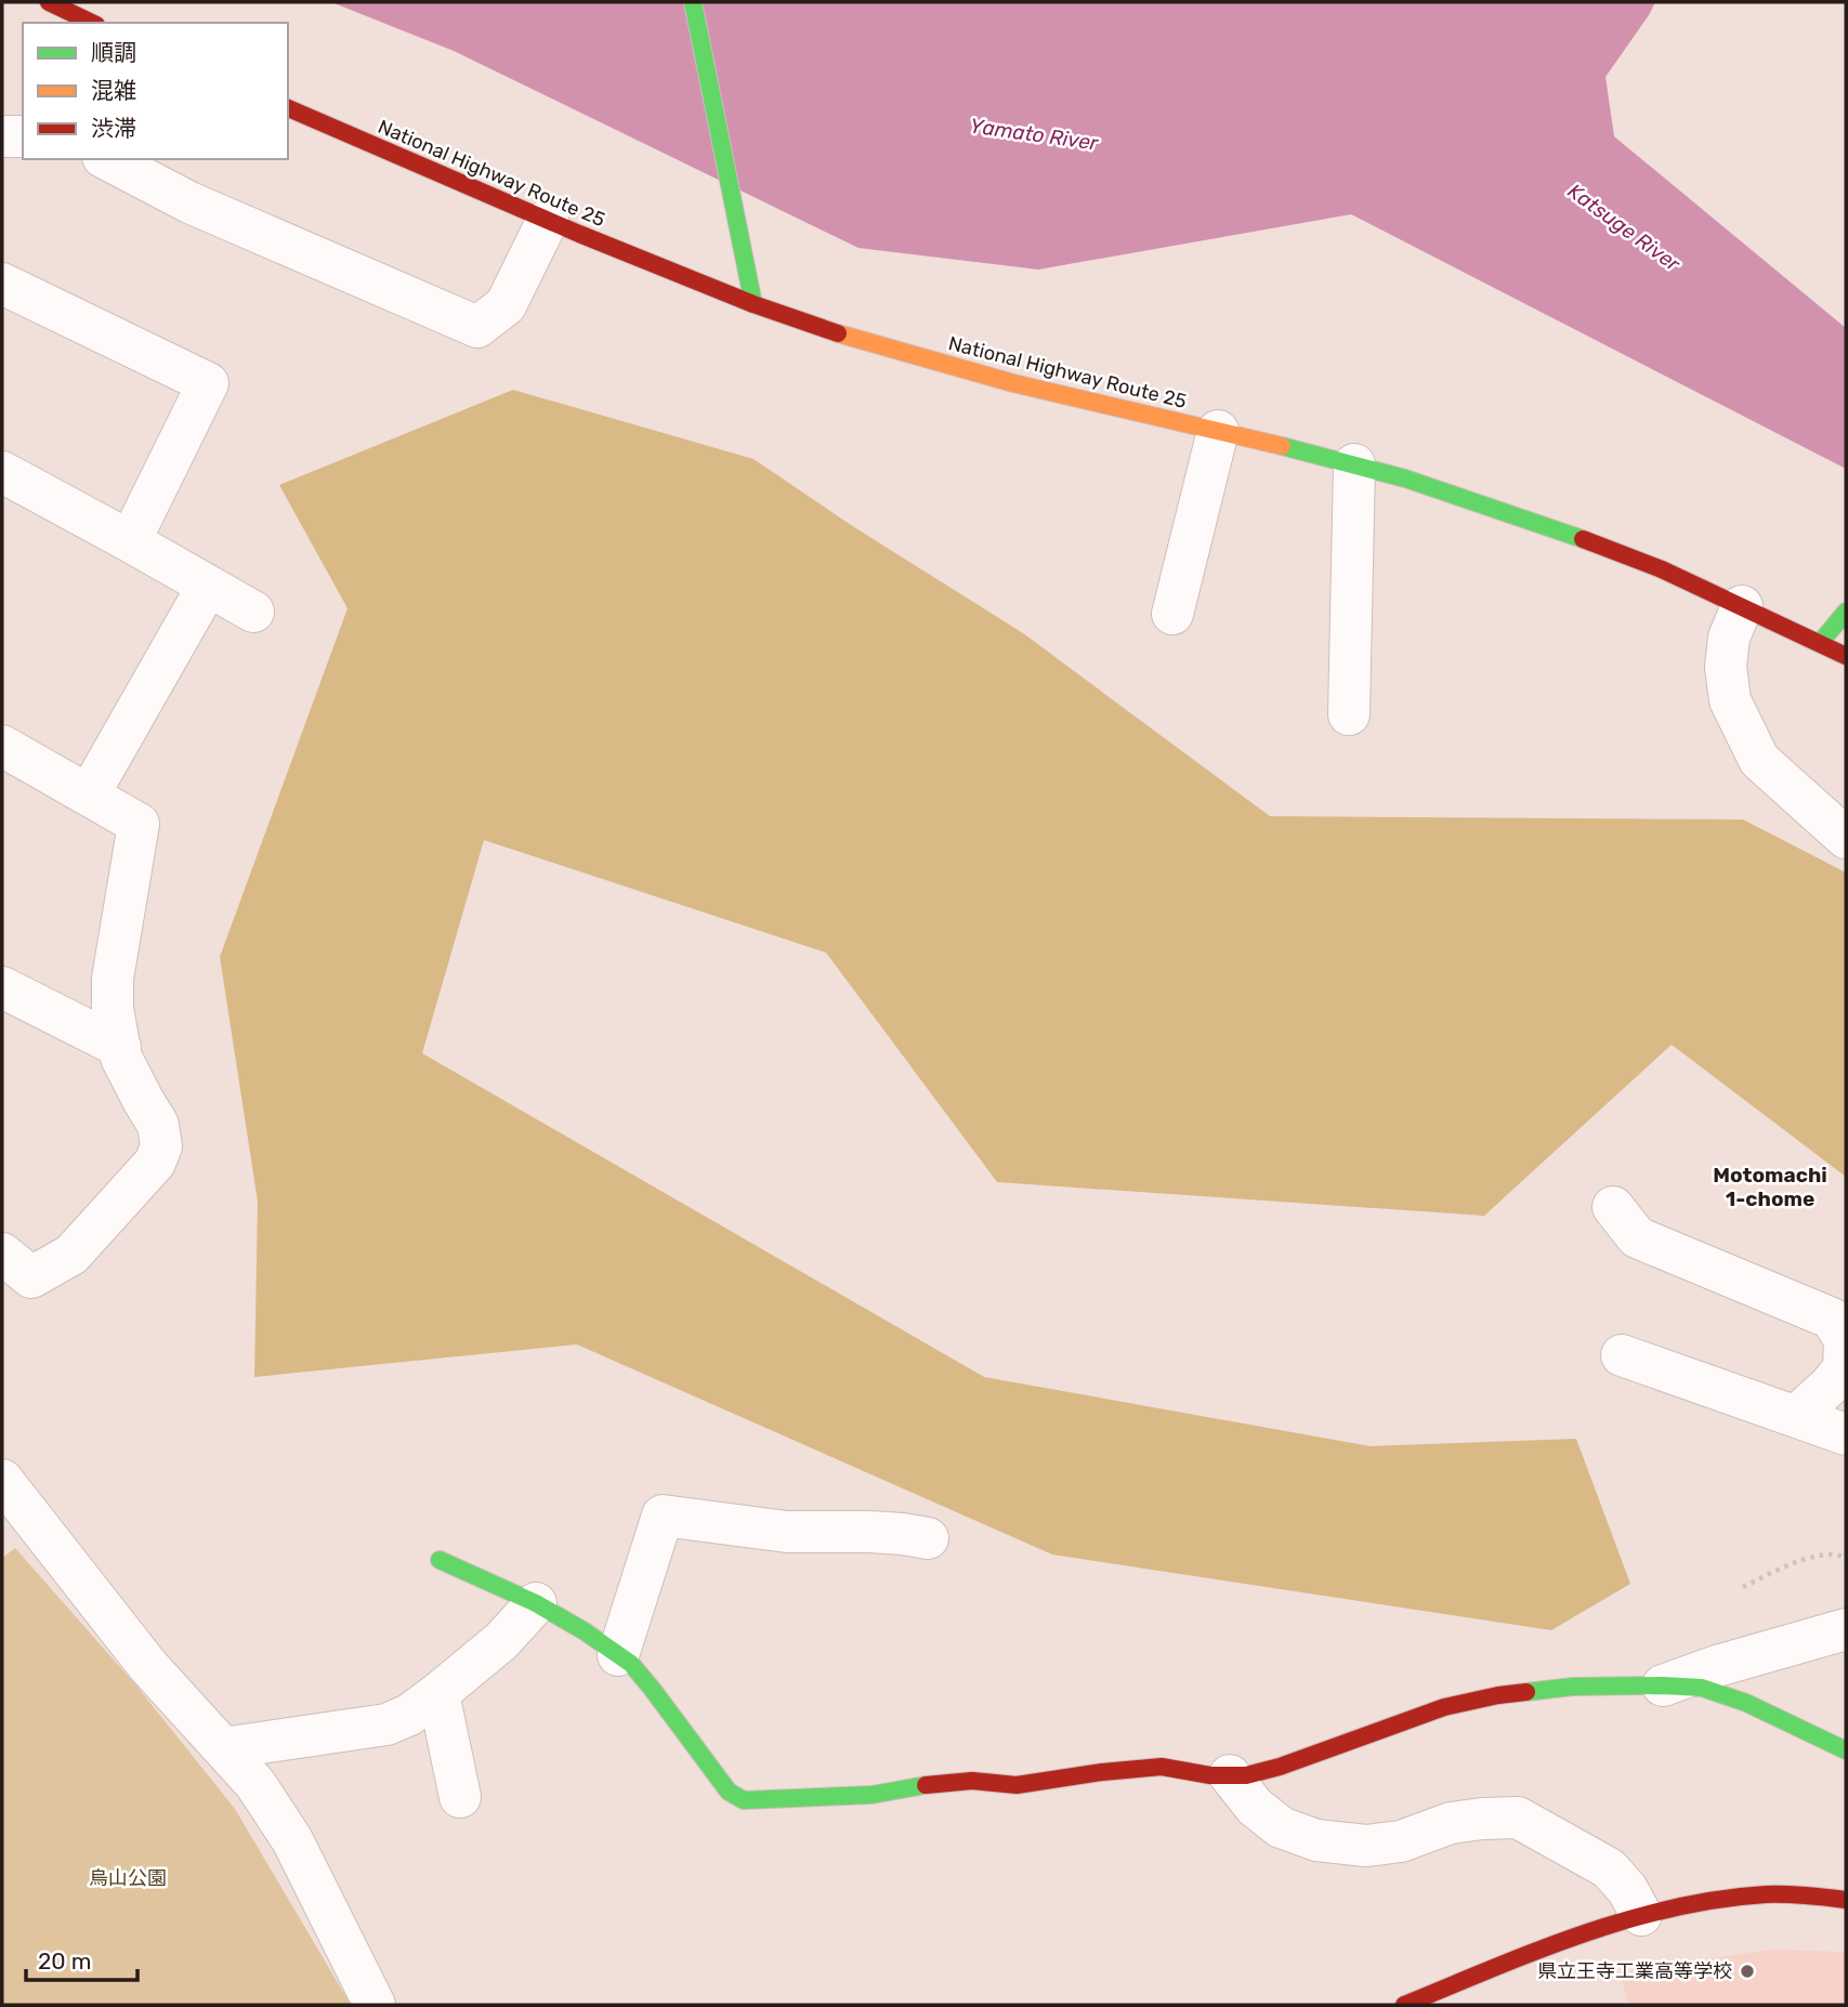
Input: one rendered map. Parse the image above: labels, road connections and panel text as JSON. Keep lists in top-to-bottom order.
{
  "streets": {
    "main road": ["National Highway Route 25"]
  },
  "districts": ["Motomachi 1-chome"],
  "water": ["Yamato River", "Katsuge River"],
  "parks": ["烏山公園"],
  "places": ["県立王寺工業高等学校"],
  "legend": ["順調", "混雑", "渋滞"],
  "scale_bar": "20 m"
}
